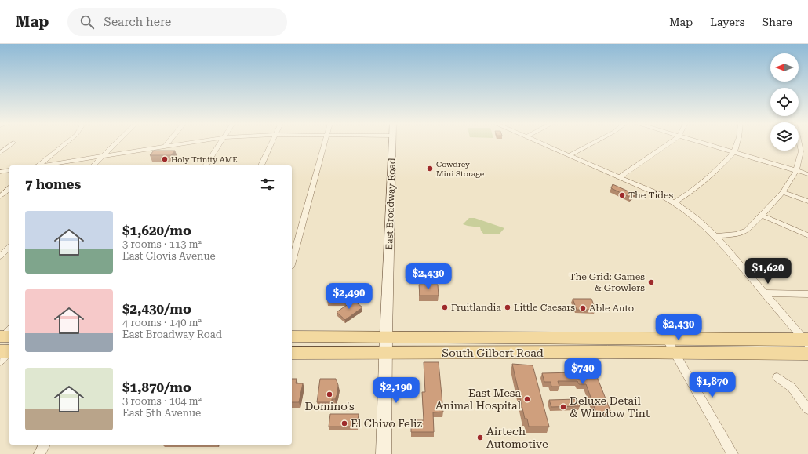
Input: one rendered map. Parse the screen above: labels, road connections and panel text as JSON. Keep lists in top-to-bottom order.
{
  "streets": {
    "main road": ["East Broadway Road", "South Gilbert Road"]
  },
  "crossings": [
    ["East Broadway Road", "South Gilbert Road"]
  ],
  "places": [
    "Holy Trinity AME",
    "Cowdrey Mini Storage",
    "The Tides",
    "The Grid: Games & Growlers",
    "Fruitlandia",
    "Little Caesars",
    "Able Auto",
    "Domino's",
    "East Mesa Animal Hospital",
    "Deluxe Detail & Window Tint",
    "El Chivo Feliz",
    "Airtech Automotive"
  ],
  "north": "left",
  "page": {
    "header": "Map",
    "search": "Search here",
    "nav": ["Map", "Layers", "Share"],
    "heading": "7 homes",
    "list": [
      {
        "name": "$1,620/mo",
        "note": "3 rooms · 113 m² · East Clovis Avenue"
      },
      {
        "name": "$2,430/mo",
        "note": "4 rooms · 140 m² · East Broadway Road"
      },
      {
        "name": "$1,870/mo",
        "note": "3 rooms · 104 m² · East 5th Avenue"
      }
    ],
    "price": [
      "$1,620",
      "$2,430",
      "$2,490",
      "$2,430",
      "$740",
      "$1,870",
      "$2,190"
    ]
  }
}
